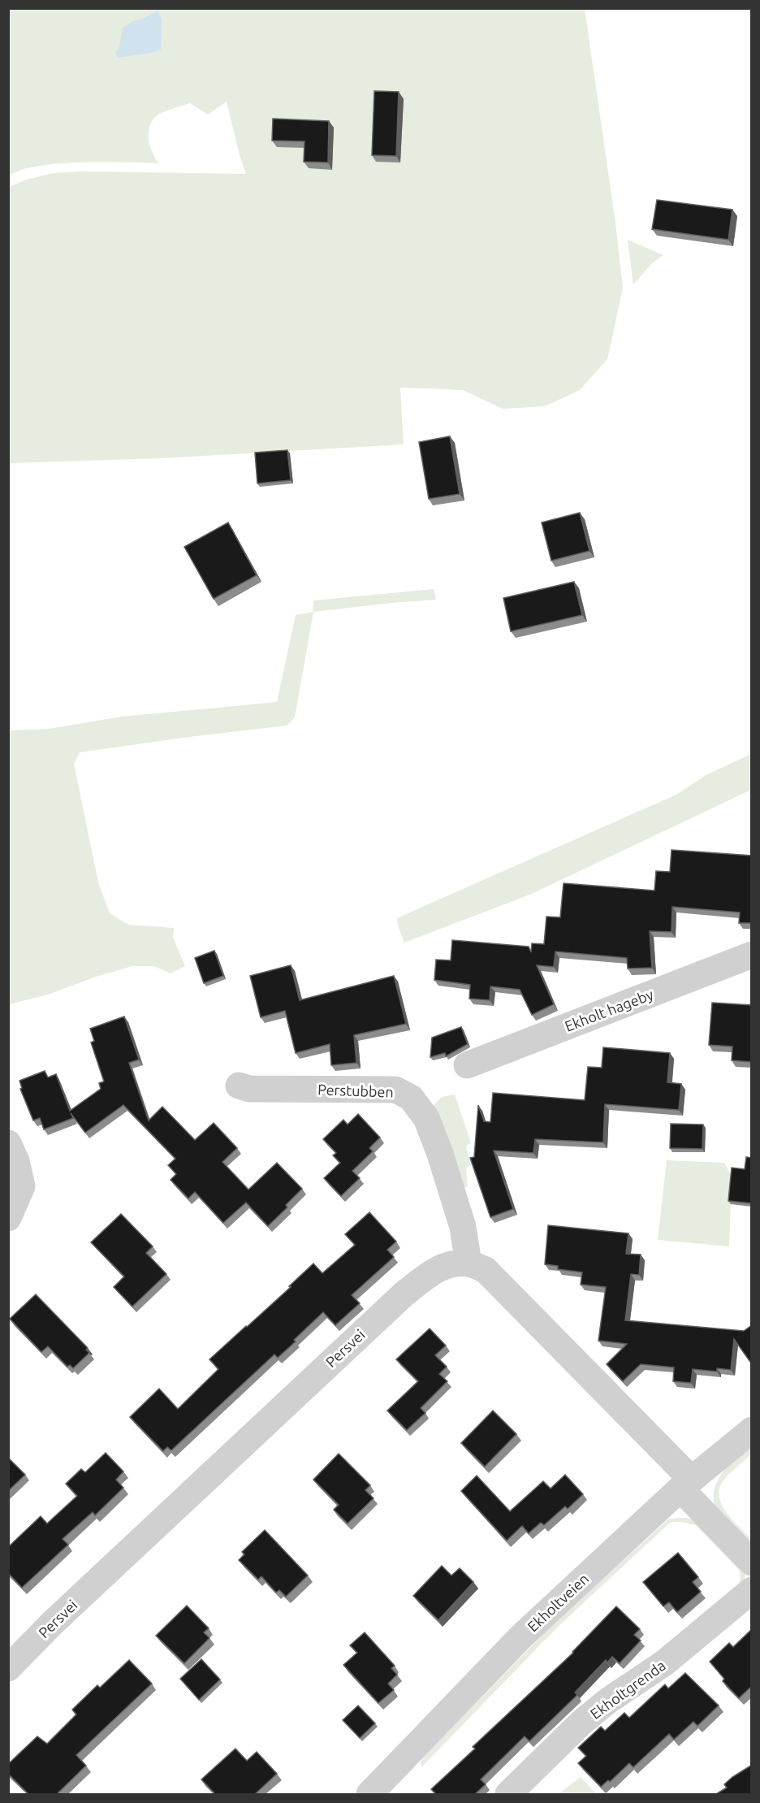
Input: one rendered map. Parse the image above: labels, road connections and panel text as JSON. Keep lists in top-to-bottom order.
{
  "streets": {
    "street": [
      "Ekholt hageby",
      "Perstubben",
      "Persvei",
      "Ekholtveien",
      "Ekholtgrenda"
    ]
  },
  "crossings": [
    ["Perstubben", "Persvei"]
  ]
}
